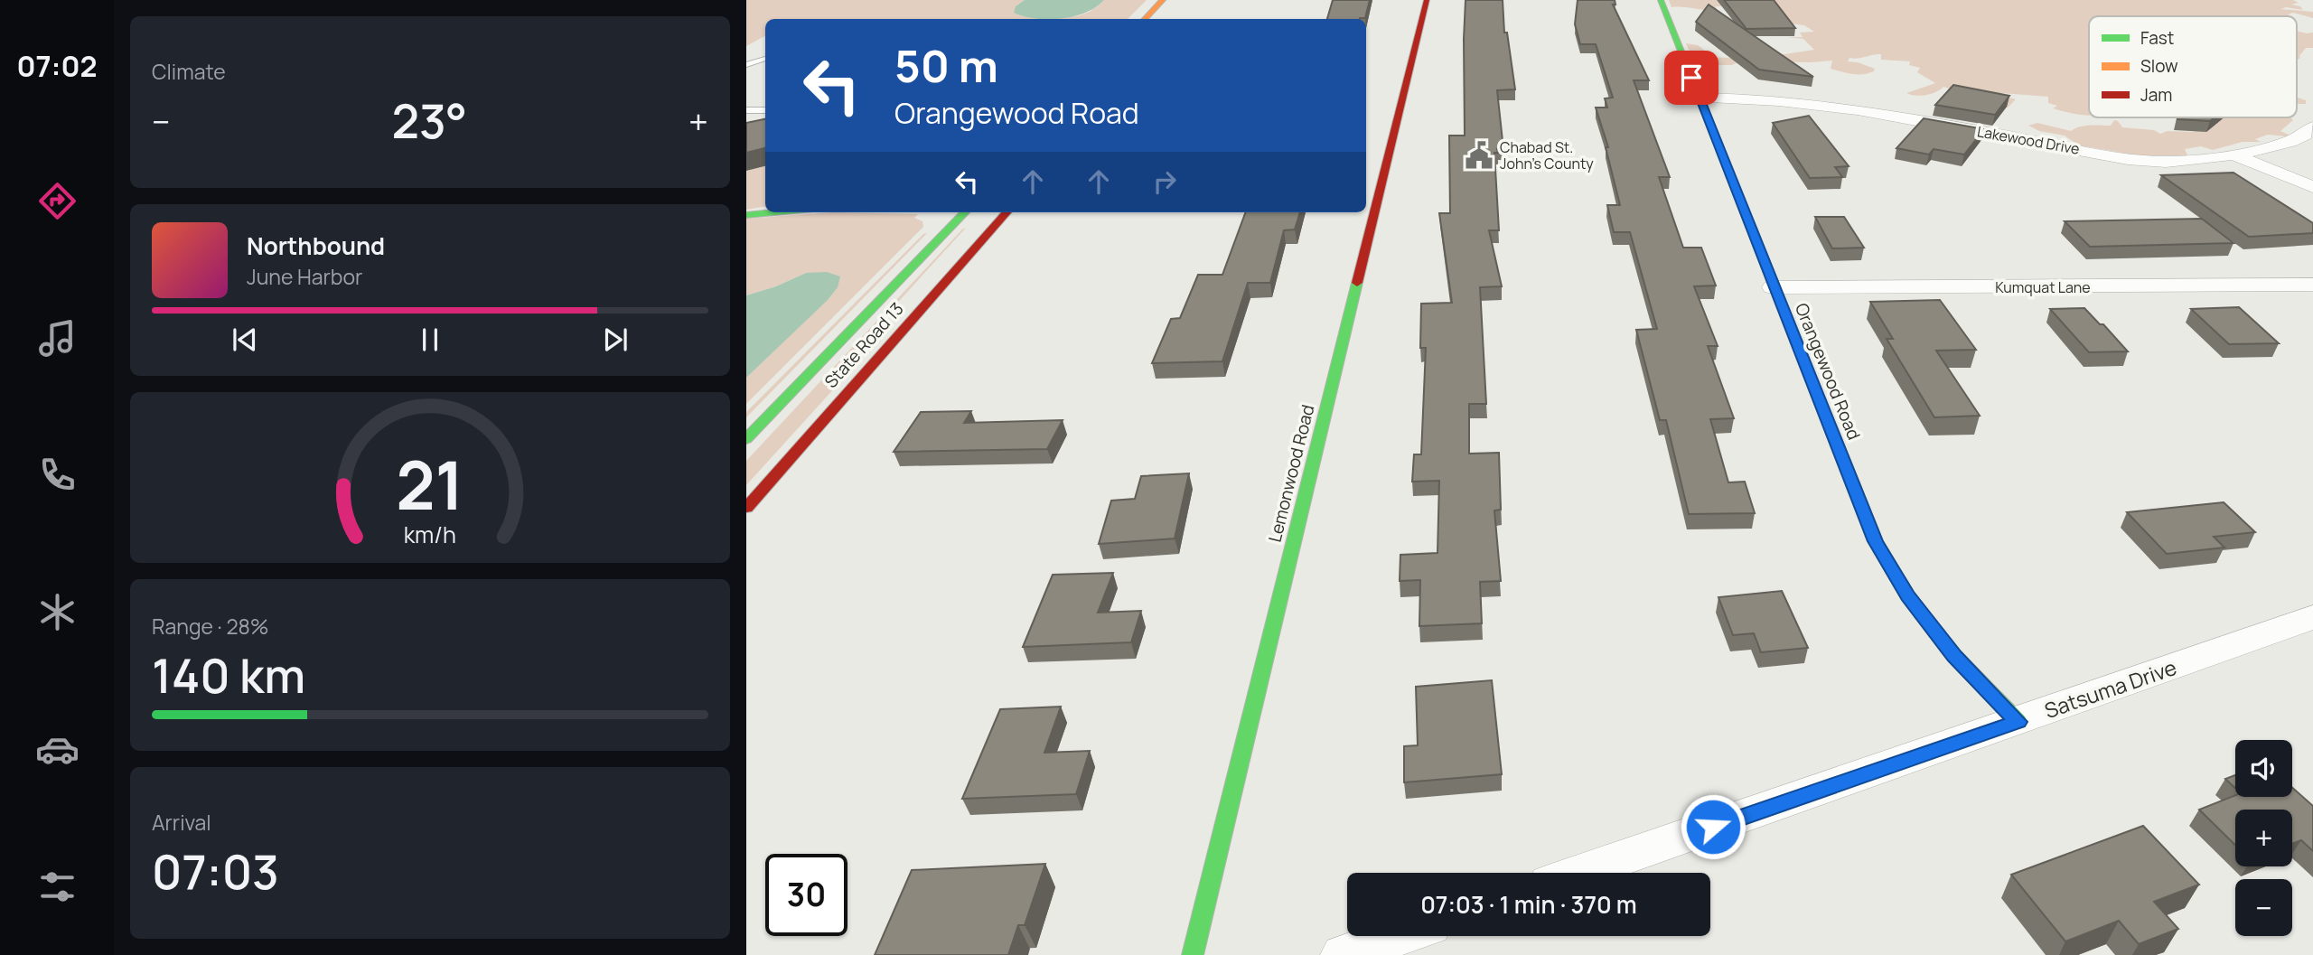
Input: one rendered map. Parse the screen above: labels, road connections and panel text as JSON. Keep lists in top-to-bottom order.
{
  "streets": {
    "street": [
      "Lakewood Drive",
      "Kumquat Lane",
      "State Road 13",
      "Orangewood Road",
      "Lemonwood Road",
      "Satsuma Drive"
    ]
  },
  "crossings": [
    ["Lakewood Drive", "Orangewood Road"],
    ["Kumquat Lane", "Orangewood Road"],
    ["Orangewood Road", "Satsuma Drive"]
  ],
  "places": {
    "public building": ["Chabad St. John's County"]
  },
  "legend": ["Fast", "Slow", "Jam"],
  "page": {
    "tabs": "07:02",
    "tile": [
      "Climate",
      ["Range · 28%", "140 km"],
      ["Arrival", "07:03"]
    ],
    "turn": ["50 m", "Orangewood Road"],
    "heat": ["−", "23°", "+"],
    "song": ["Northbound", "June Harbor"],
    "map_buttons": ["+", "−"],
    "limit": "30",
    "trip": "07:03 · 1 min · 370 m",
    "gauge": ["21", "km/h"]
  }
}
